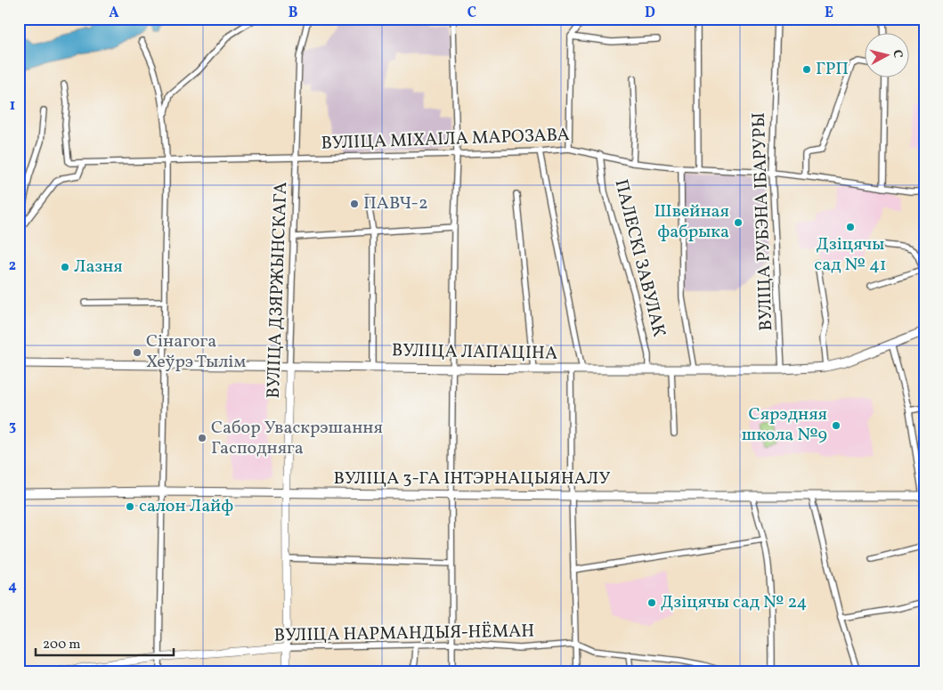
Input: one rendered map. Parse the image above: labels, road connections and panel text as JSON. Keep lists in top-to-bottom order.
{
  "streets": {
    "main road": ["ВУЛІЦА ЛАПАЦІНА", "ВУЛІЦА 3-ГА ІНТЭРНАЦЫЯНАЛУ"],
    "street": [
      "ВУЛІЦА МІХАІЛА МАРОЗАВА",
      "ВУЛІЦА РУБЭНА ІБАРУРЫ",
      "ПАЛЕСКІ ЗАВУЛАК",
      "ВУЛІЦА ДЗЯРЖЫНСКАГА",
      "ВУЛІЦА НАРМАНДЫЯ-НЁМАН"
    ]
  },
  "crossings": [
    ["ВУЛІЦА МІХАІЛА МАРОЗАВА", "ВУЛІЦА РУБЭНА ІБАРУРЫ"],
    ["ВУЛІЦА МІХАІЛА МАРОЗАВА", "ПАЛЕСКІ ЗАВУЛАК"],
    ["ВУЛІЦА МІХАІЛА МАРОЗАВА", "ВУЛІЦА ДЗЯРЖЫНСКАГА"],
    ["ВУЛІЦА РУБЭНА ІБАРУРЫ", "ВУЛІЦА ЛАПАЦІНА"],
    ["ПАЛЕСКІ ЗАВУЛАК", "ВУЛІЦА ЛАПАЦІНА"],
    ["ВУЛІЦА ДЗЯРЖЫНСКАГА", "ВУЛІЦА ЛАПАЦІНА"],
    ["ВУЛІЦА ДЗЯРЖЫНСКАГА", "ВУЛІЦА 3-ГА ІНТЭРНАЦЫЯНАЛУ"],
    ["ВУЛІЦА ДЗЯРЖЫНСКАГА", "ВУЛІЦА НАРМАНДЫЯ-НЁМАН"]
  ],
  "places": [
    "ГРП",
    "ПАВЧ-2",
    "Швейная фабрыка",
    "Дзіцячы сад № 41",
    "Лазня",
    "Сінагога Хеўрэ Тылім",
    "Сярэдняя школа №9",
    "Сабор Уваскрэшання Гасподняга",
    "салон Лайф",
    "Дзіцячы сад № 24"
  ],
  "scale_bar": "200 m",
  "north": "right",
  "grid": {
    "columns": [
      "A",
      "B",
      "C",
      "D",
      "E"
    ],
    "rows": [
      "1",
      "2",
      "3",
      "4"
    ]
  }
}
